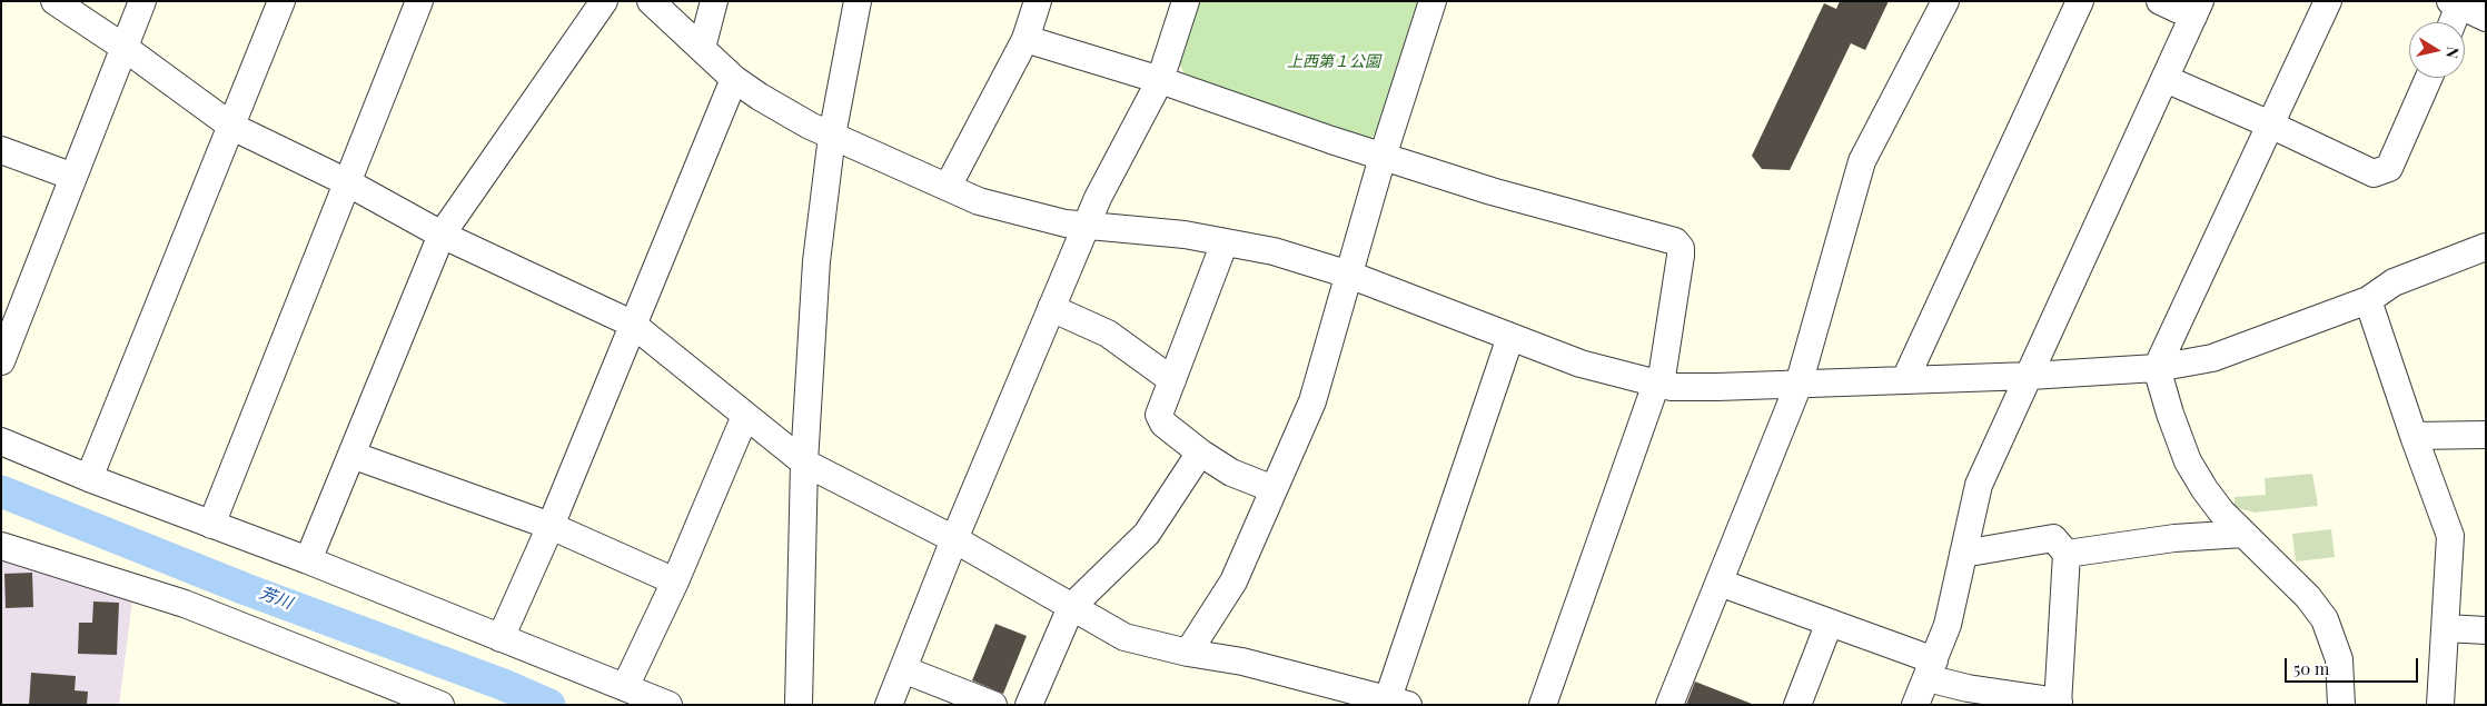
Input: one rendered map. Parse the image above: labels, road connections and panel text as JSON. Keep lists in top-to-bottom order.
{
  "water": ["芳川"],
  "parks": ["上西第１公園"],
  "scale_bar": "50 m",
  "north": "right"
}
